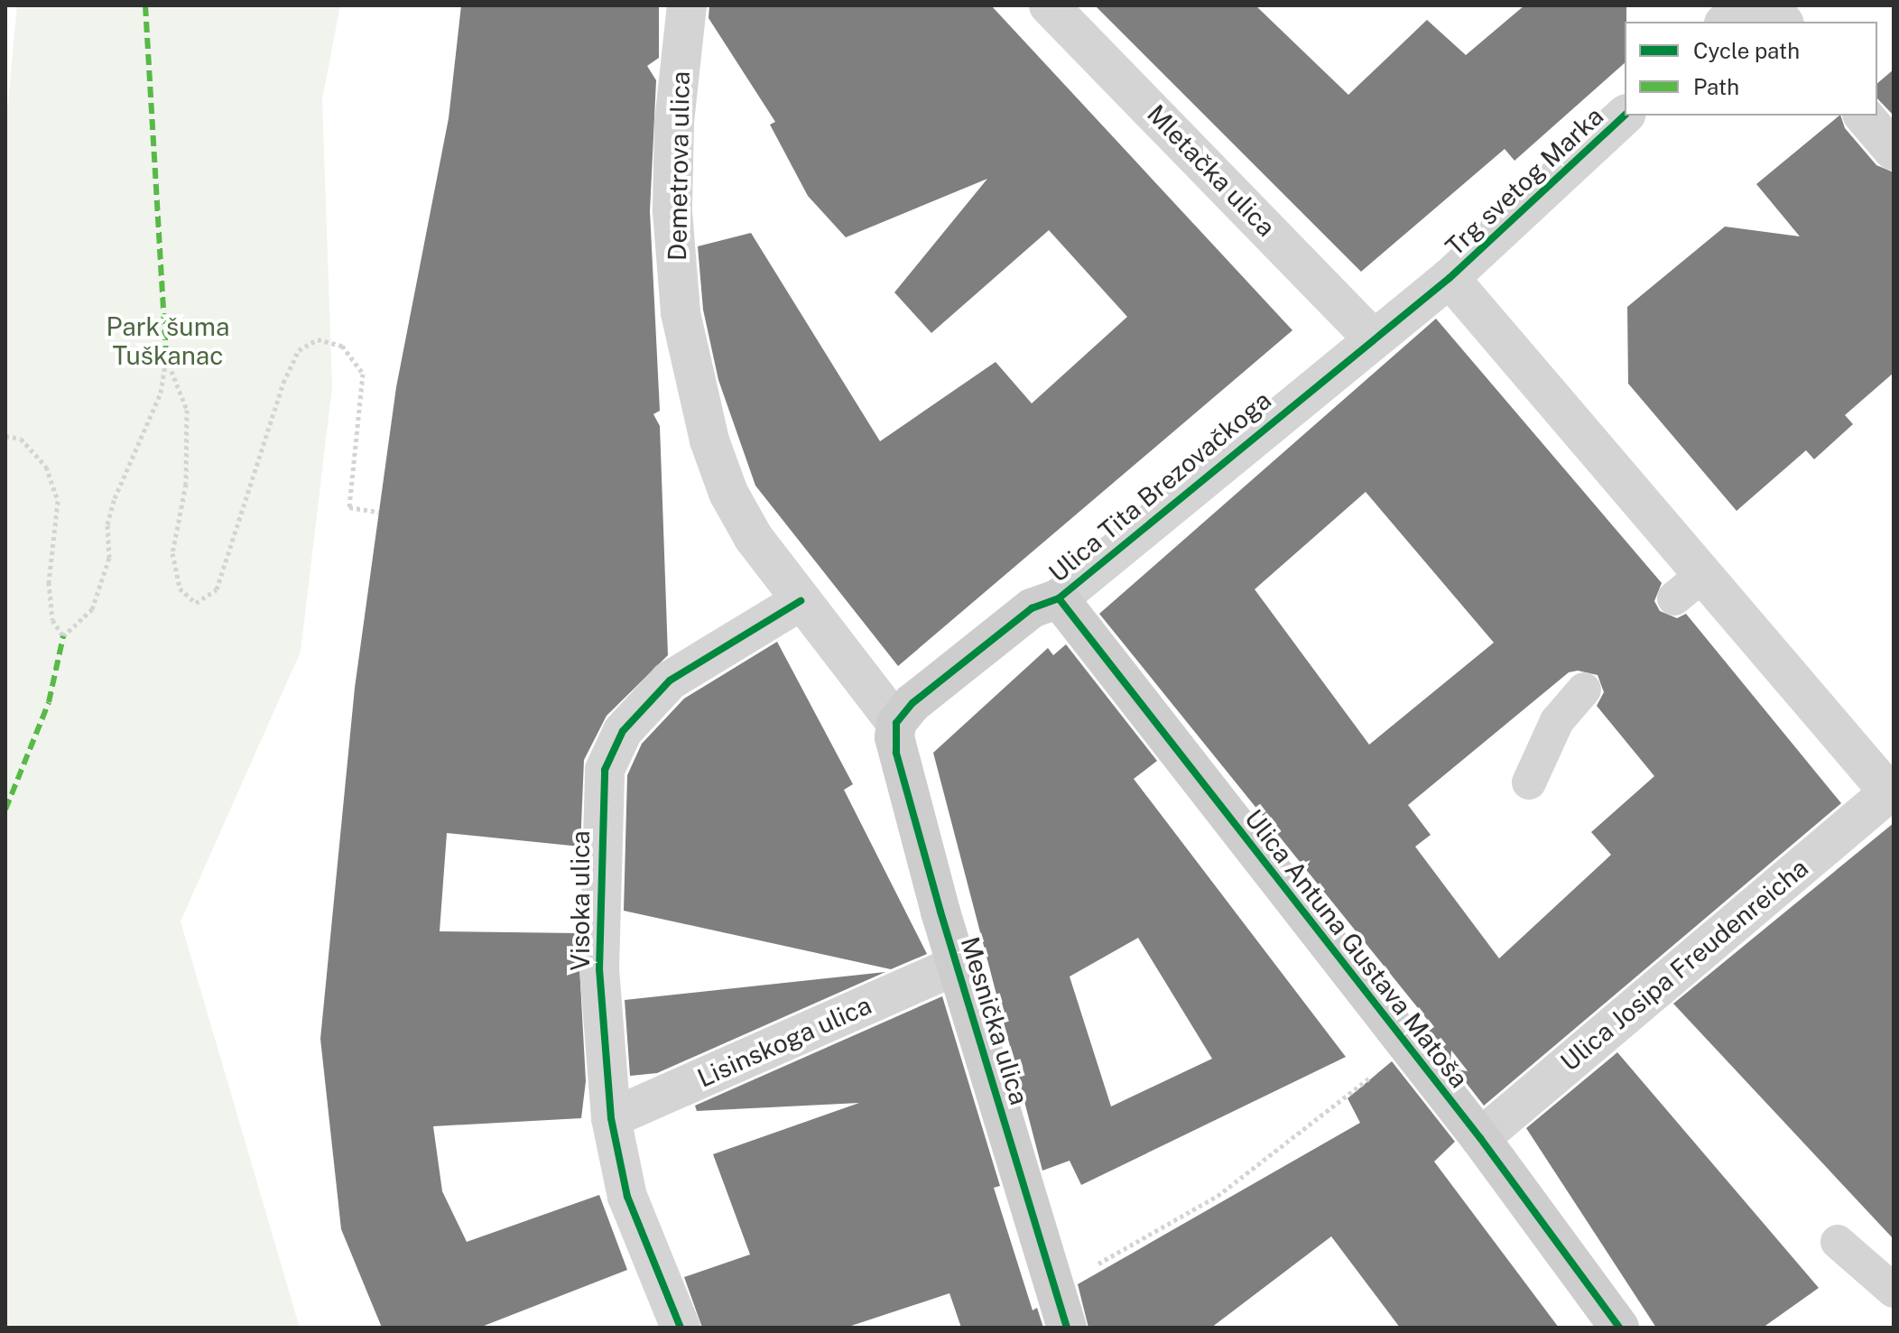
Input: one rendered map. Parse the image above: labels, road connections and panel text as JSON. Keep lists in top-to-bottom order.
{
  "streets": {
    "street": [
      "Demetrova ulica",
      "Mletačka ulica",
      "Trg svetog Marka",
      "Ulica Tita Brezovačkoga",
      "Visoka ulica",
      "Ulica Antuna Gustava Matoša",
      "Ulica Josipa Freudenreicha",
      "Mesnička ulica",
      "Lisinskoga ulica"
    ]
  },
  "crossings": [
    ["Demetrova ulica", "Ulica Tita Brezovačkoga"],
    ["Demetrova ulica", "Visoka ulica"],
    ["Demetrova ulica", "Mesnička ulica"],
    ["Mletačka ulica", "Ulica Tita Brezovačkoga"],
    ["Trg svetog Marka", "Ulica Tita Brezovačkoga"],
    ["Trg svetog Marka", "Ulica Josipa Freudenreicha"],
    ["Ulica Tita Brezovačkoga", "Ulica Antuna Gustava Matoša"],
    ["Ulica Tita Brezovačkoga", "Mesnička ulica"],
    ["Visoka ulica", "Lisinskoga ulica"],
    ["Ulica Antuna Gustava Matoša", "Ulica Josipa Freudenreicha"],
    ["Mesnička ulica", "Lisinskoga ulica"]
  ],
  "parks": ["Park šuma Tuškanac"],
  "legend": ["Cycle path", "Path"]
}
